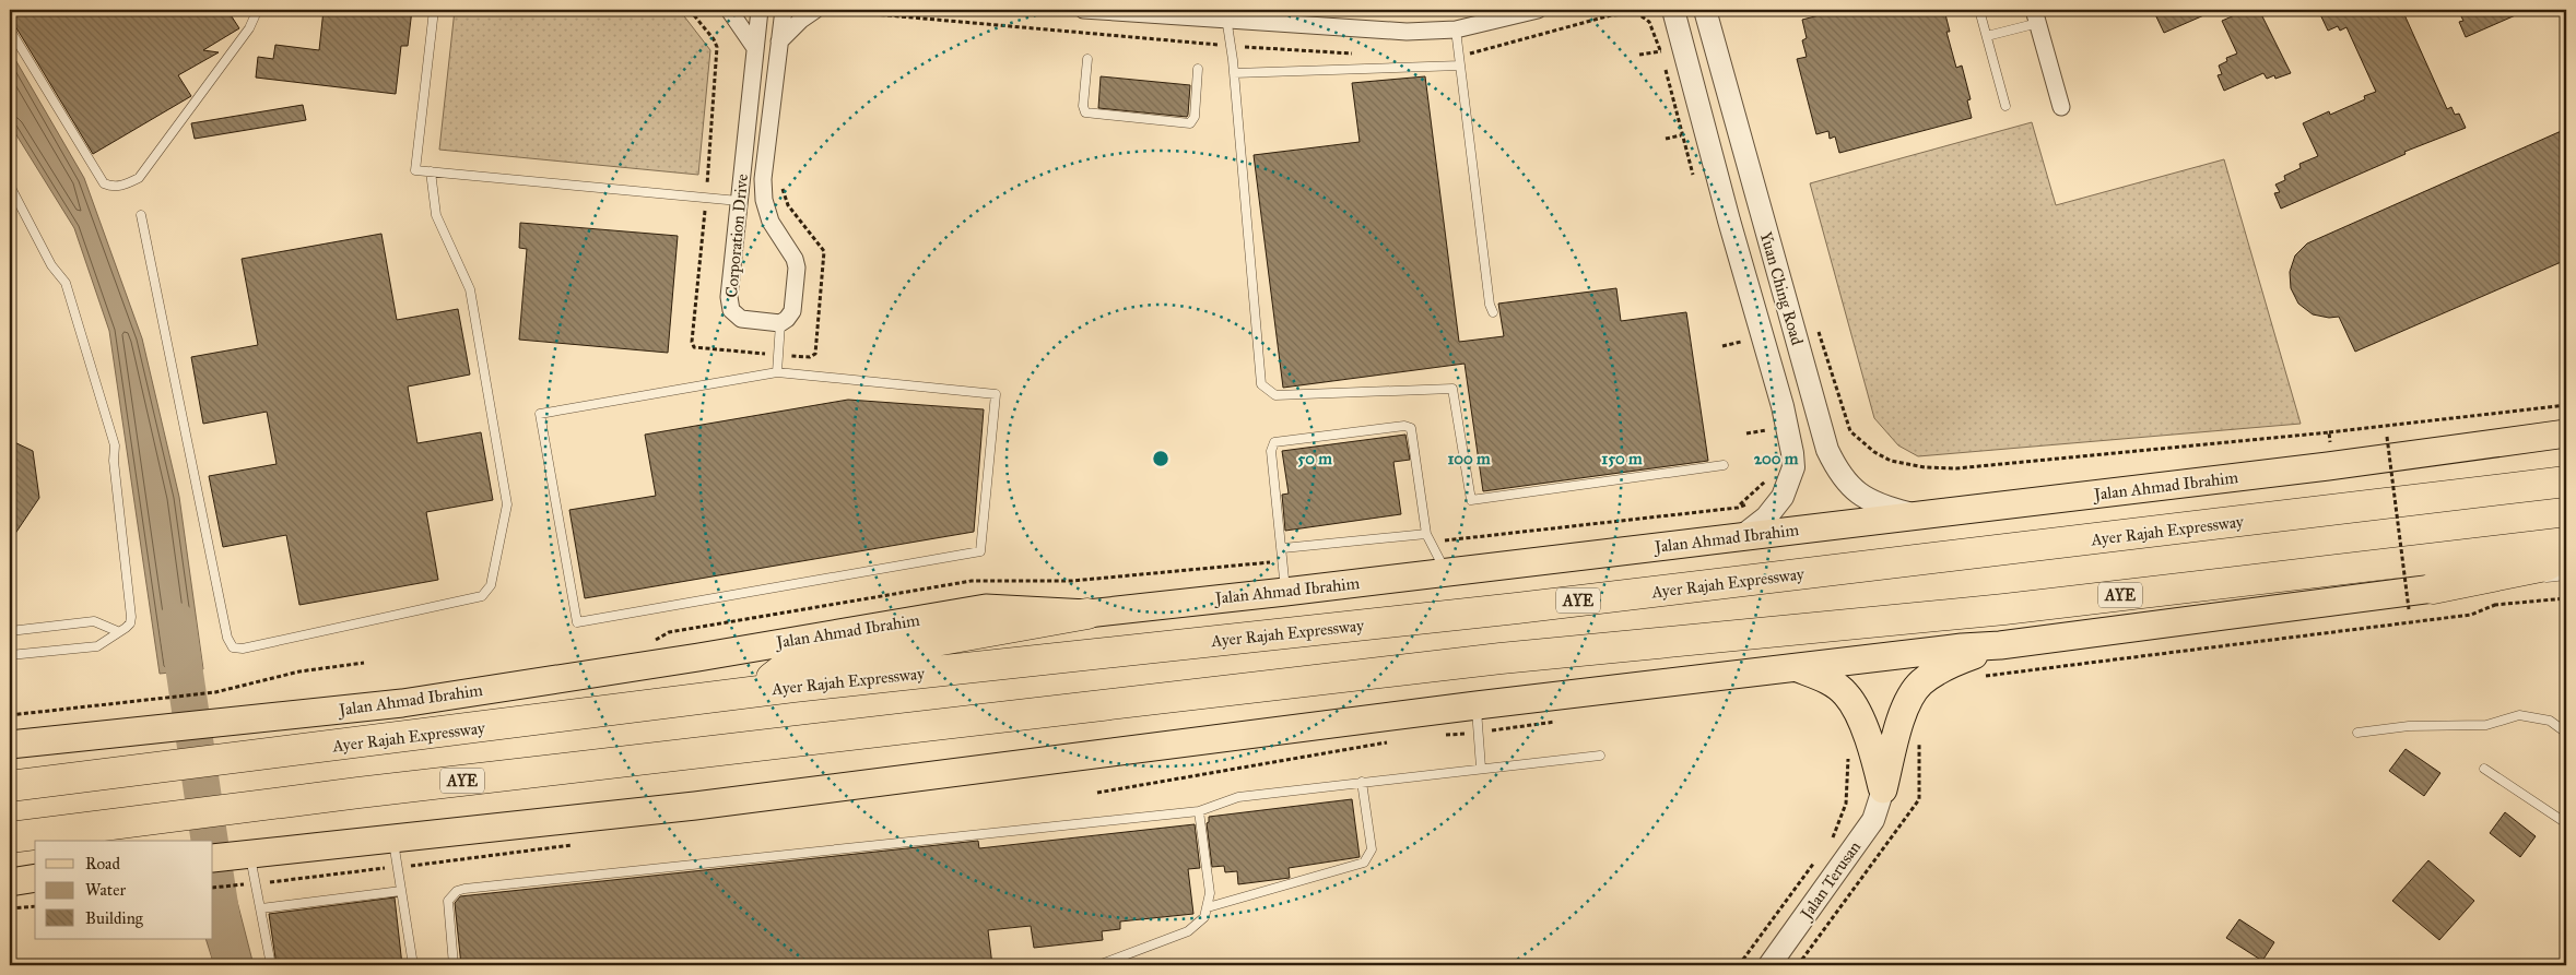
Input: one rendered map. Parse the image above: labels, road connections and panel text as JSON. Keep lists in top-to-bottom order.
{
  "streets": {
    "highway": ["Ayer Rajah Expressway", "AYE"],
    "main road": ["Jalan Ahmad Ibrahim"],
    "street": ["Corporation Drive", "Yuan Ching Road", "Jalan Terusan"]
  },
  "crossings": [
    ["Yuan Ching Road", "Jalan Ahmad Ibrahim"]
  ],
  "legend": ["Road", "Water", "Building"],
  "rings": [
    "50 m",
    "100 m",
    "150 m",
    "200 m"
  ]
}
